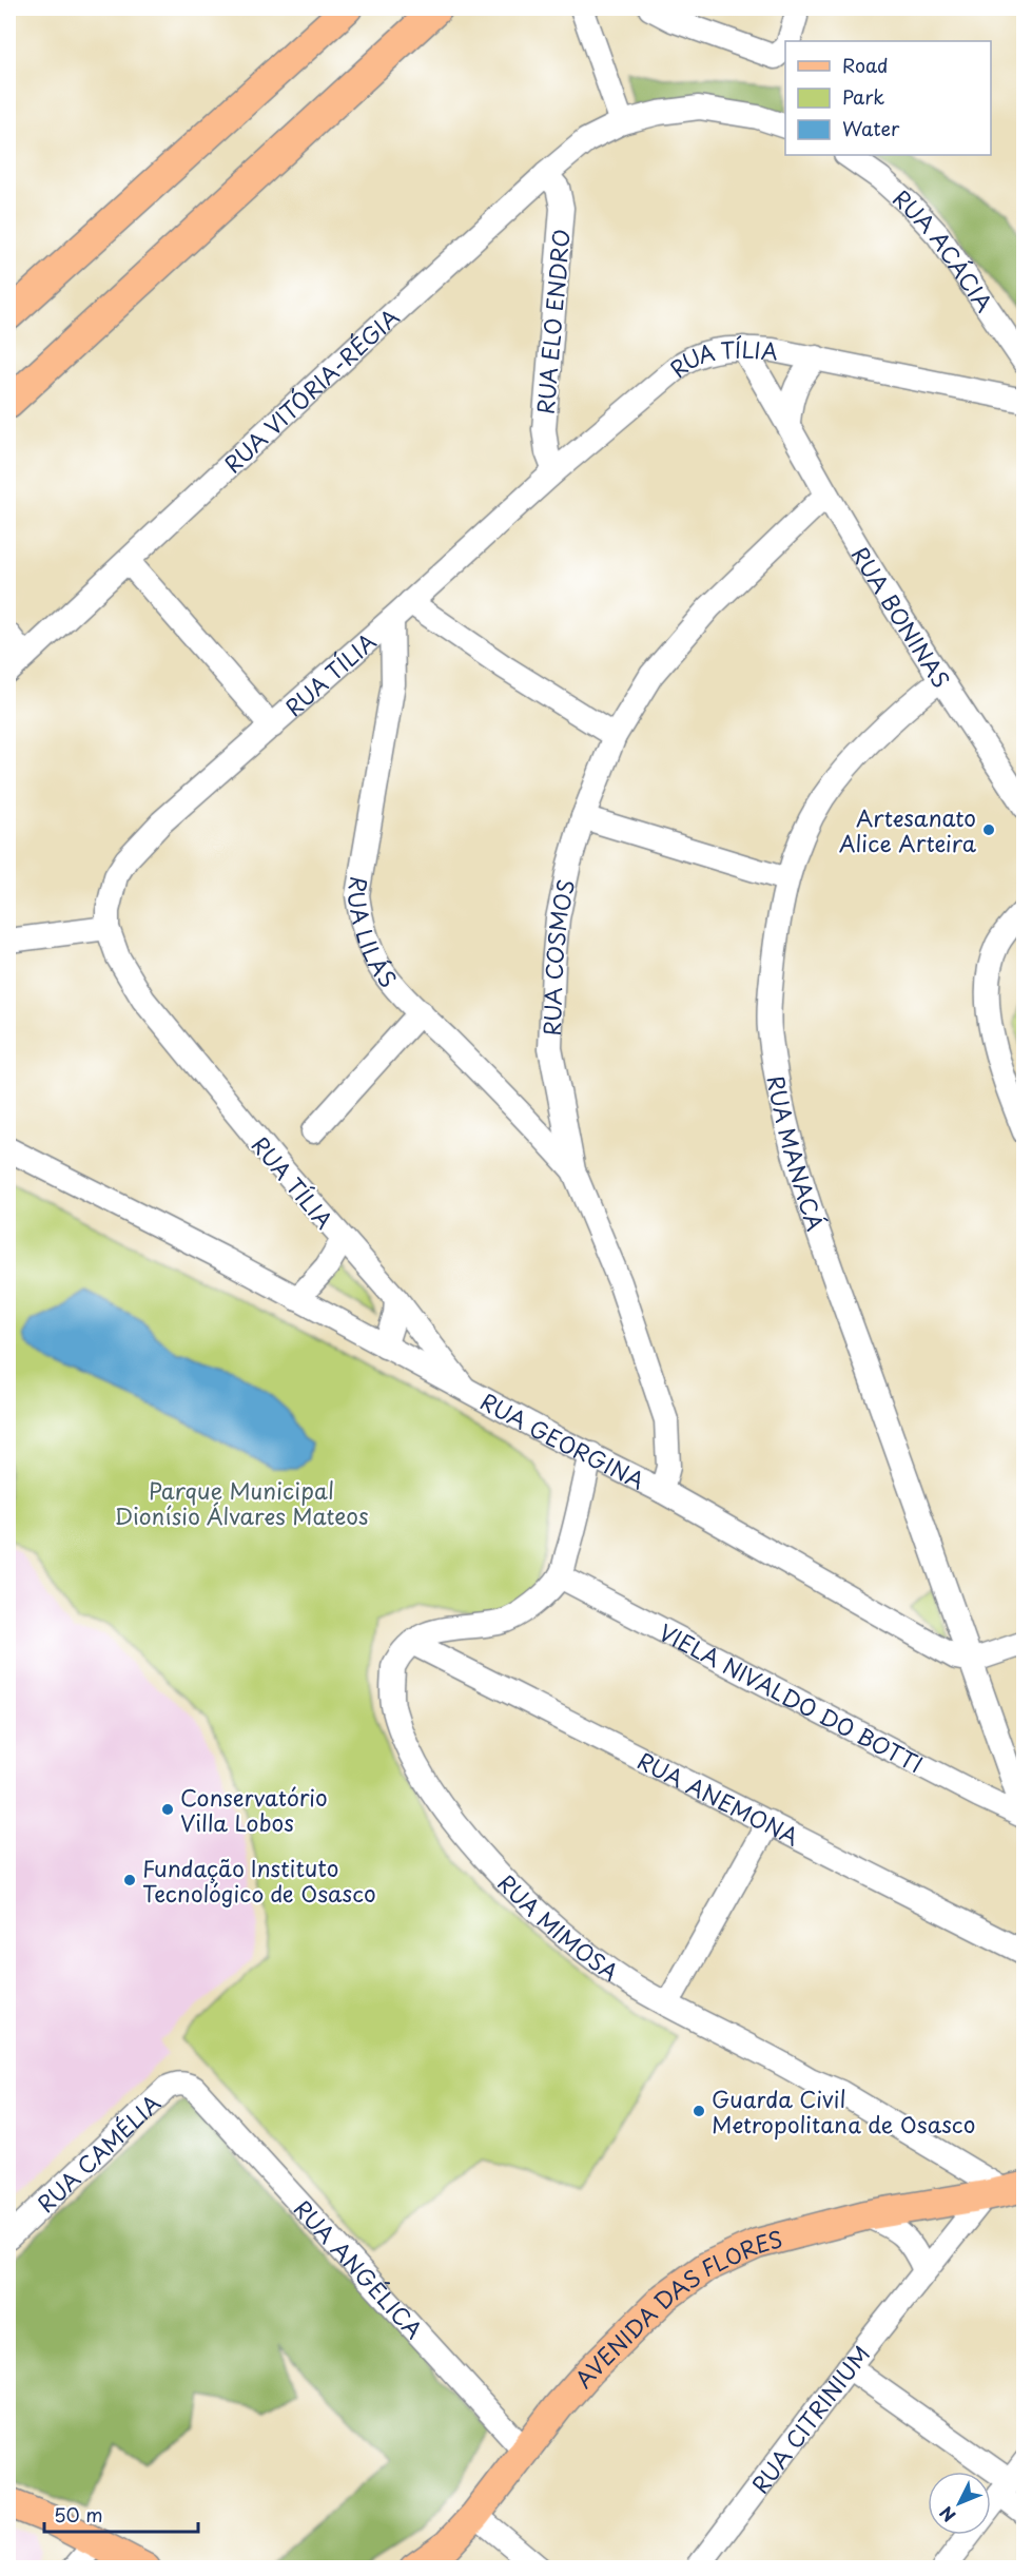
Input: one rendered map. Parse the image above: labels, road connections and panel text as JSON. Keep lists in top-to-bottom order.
{
  "streets": {
    "main road": ["AVENIDA DAS FLORES"],
    "street": [
      "RUA ACÁCIA",
      "RUA ELO ENDRO",
      "RUA TÍLIA",
      "RUA VITÓRIA-RÉGIA",
      "RUA BONINAS",
      "RUA LILÁS",
      "RUA COSMOS",
      "RUA MANACÁ",
      "RUA GEORGINA",
      "VIELA NIVALDO DO BOTTI",
      "RUA ANEMONA",
      "RUA MIMOSA",
      "RUA CAMÉLIA",
      "RUA ANGÉLICA",
      "RUA CITRINIUM"
    ]
  },
  "crossings": [
    ["RUA ELO ENDRO", "RUA TÍLIA"],
    ["RUA ELO ENDRO", "RUA VITÓRIA-RÉGIA"],
    ["RUA TÍLIA", "RUA BONINAS"],
    ["RUA TÍLIA", "RUA LILÁS"],
    ["RUA TÍLIA", "RUA GEORGINA"],
    ["RUA BONINAS", "RUA COSMOS"],
    ["RUA BONINAS", "RUA MANACÁ"],
    ["RUA LILÁS", "RUA COSMOS"],
    ["RUA COSMOS", "RUA GEORGINA"],
    ["RUA MANACÁ", "RUA GEORGINA"],
    ["VIELA NIVALDO DO BOTTI", "RUA MIMOSA"],
    ["RUA ANEMONA", "RUA MIMOSA"],
    ["RUA MIMOSA", "AVENIDA DAS FLORES"],
    ["RUA MIMOSA", "RUA CITRINIUM"],
    ["RUA CAMÉLIA", "RUA ANGÉLICA"],
    ["RUA ANGÉLICA", "AVENIDA DAS FLORES"],
    ["AVENIDA DAS FLORES", "RUA CITRINIUM"]
  ],
  "parks": ["Parque Municipal Dionísio Álvares Mateos"],
  "places": [
    "Artesanato Alice Arteira",
    "Conservatório Villa Lobos",
    "Fundação Instituto Tecnológico de Osasco",
    "Guarda Civil Metropolitana de Osasco"
  ],
  "legend": ["Road", "Park", "Water"],
  "scale_bar": "50 m",
  "north": "bottom left"
}
